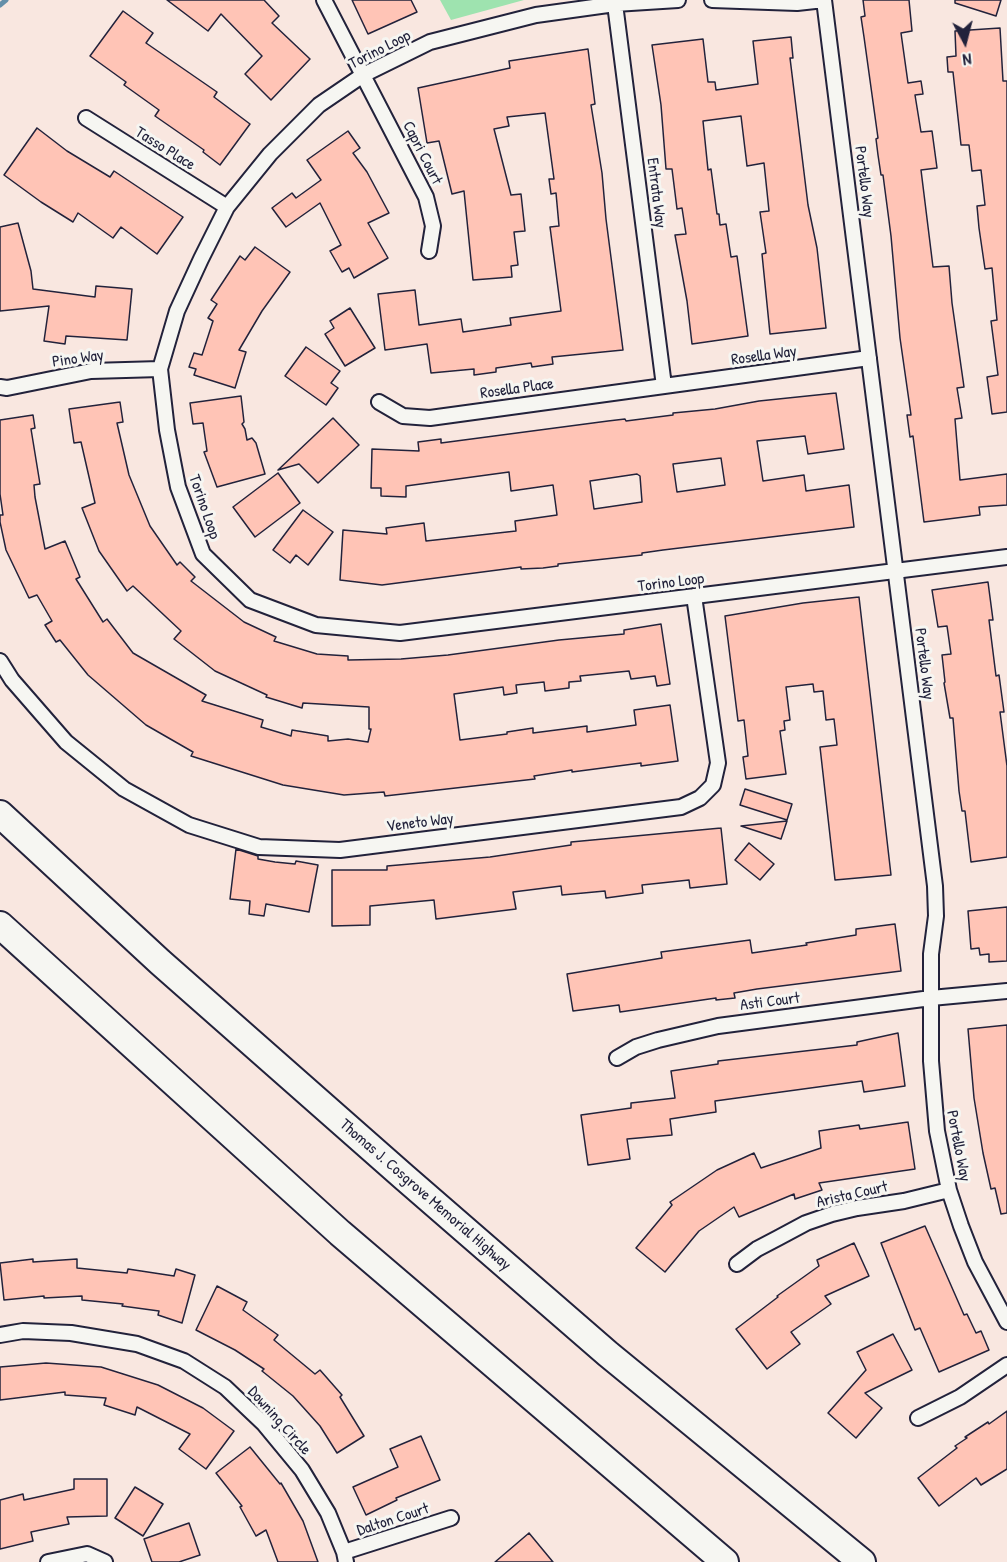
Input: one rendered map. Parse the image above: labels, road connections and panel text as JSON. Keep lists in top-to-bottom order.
{
  "streets": {
    "highway": ["Thomas J. Cosgrove Memorial Highway"],
    "street": [
      "Torino Loop",
      "Tasso Place",
      "Capri Court",
      "Portello Way",
      "Entrata Way",
      "Rosella Way",
      "Pino Way",
      "Rosella Place",
      "Veneto Way",
      "Asti Court",
      "Arista Court",
      "Downing Circle",
      "Dalton Court"
    ]
  },
  "crossings": [
    ["Torino Loop", "Tasso Place"],
    ["Torino Loop", "Capri Court"],
    ["Torino Loop", "Portello Way"],
    ["Torino Loop", "Entrata Way"],
    ["Torino Loop", "Pino Way"],
    ["Torino Loop", "Veneto Way"],
    ["Portello Way", "Rosella Way"],
    ["Portello Way", "Asti Court"],
    ["Portello Way", "Arista Court"],
    ["Entrata Way", "Rosella Way"],
    ["Entrata Way", "Rosella Place"],
    ["Rosella Way", "Rosella Place"],
    ["Downing Circle", "Dalton Court"]
  ],
  "north": "bottom"
}
